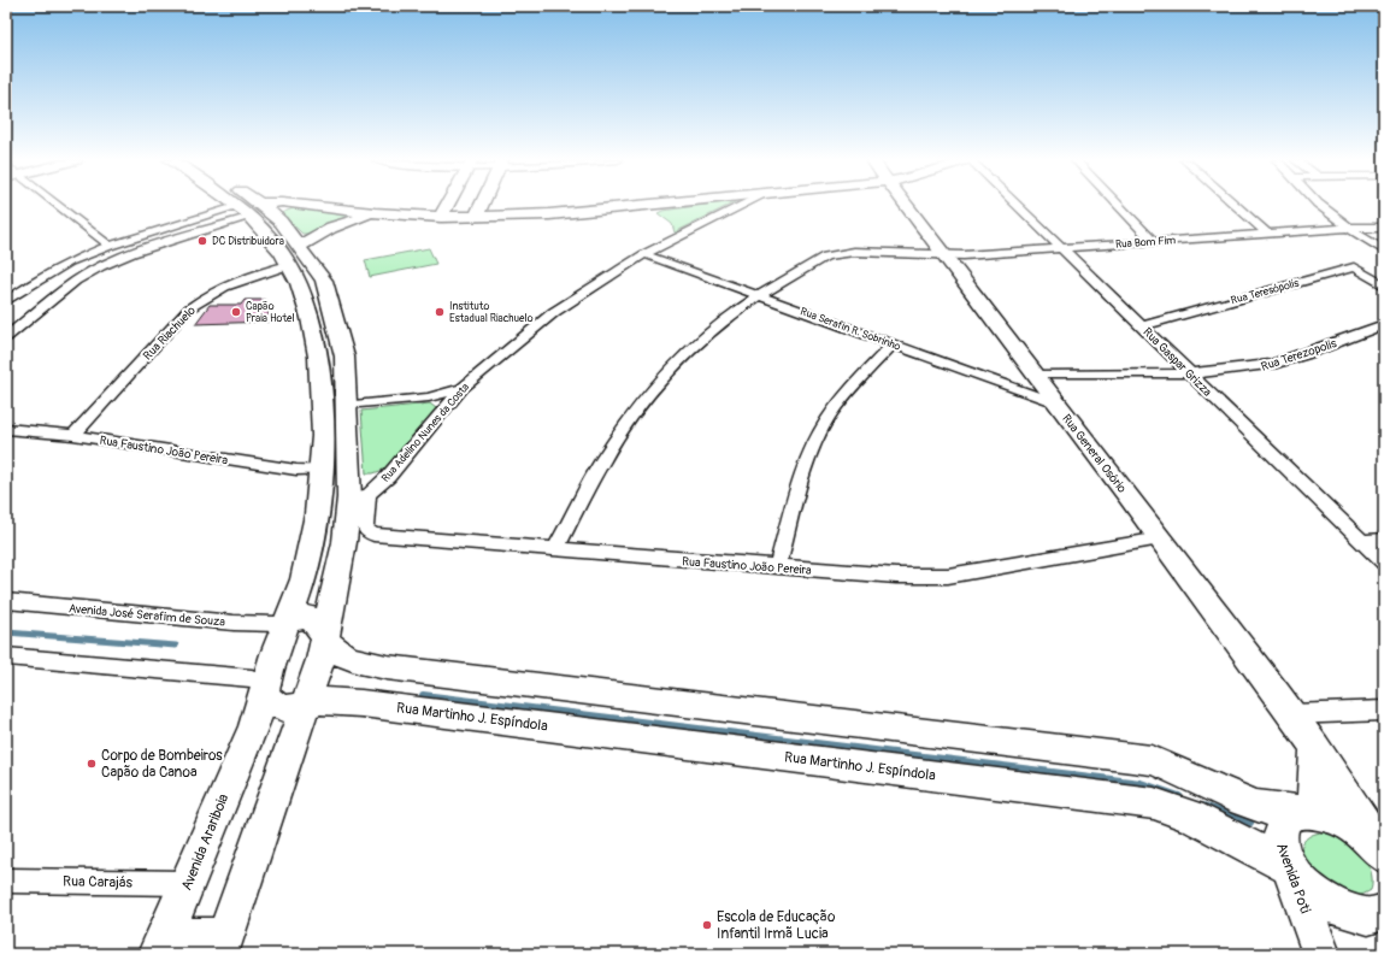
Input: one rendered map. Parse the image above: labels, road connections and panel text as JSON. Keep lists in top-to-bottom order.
{
  "streets": {
    "main road": [
      "Rua General Osório",
      "Rua Martinho J. Espíndola",
      "Avenida Arariboia",
      "Avenida Poti"
    ],
    "street": [
      "Rua Bom Fim",
      "Rua Teresópolis",
      "Rua Serafin R. Sobrinho",
      "Rua Riachuelo",
      "Rua Terezopolis",
      "Rua Gaspar Grizza",
      "Rua Adelino Nunes da Costa",
      "Rua Faustino João Pereira",
      "Avenida José Serafim de Souza",
      "Rua Carajás"
    ]
  },
  "crossings": [
    ["Rua Bom Fim", "Rua Serafin R. Sobrinho"],
    ["Rua Bom Fim", "Rua Gaspar Grizza"],
    ["Rua Bom Fim", "Rua Faustino João Pereira"],
    ["Rua Bom Fim", "Rua General Osório"],
    ["Rua Teresópolis", "Rua Gaspar Grizza"],
    ["Rua Serafin R. Sobrinho", "Rua Adelino Nunes da Costa"],
    ["Rua Serafin R. Sobrinho", "Rua General Osório"],
    ["Rua Riachuelo", "Rua Faustino João Pereira"],
    ["Rua Riachuelo", "Avenida Arariboia"],
    ["Rua Terezopolis", "Rua Gaspar Grizza"],
    ["Rua Terezopolis", "Rua General Osório"],
    ["Rua Adelino Nunes da Costa", "Rua Faustino João Pereira"],
    ["Rua Faustino João Pereira", "Rua General Osório"],
    ["Rua Faustino João Pereira", "Avenida Arariboia"],
    ["Avenida José Serafim de Souza", "Avenida Arariboia"],
    ["Rua Martinho J. Espíndola", "Avenida Arariboia"],
    ["Rua Martinho J. Espíndola", "Avenida Poti"],
    ["Avenida Arariboia", "Rua Carajás"]
  ],
  "places": [
    "DC Distribuidora",
    "Capão Praia Hotel",
    "Instituto Estadual Riachuelo",
    "Corpo de Bombeiros Capão da Canoa",
    "Escola de Educação Infantil Irmã Lucia"
  ]
}
